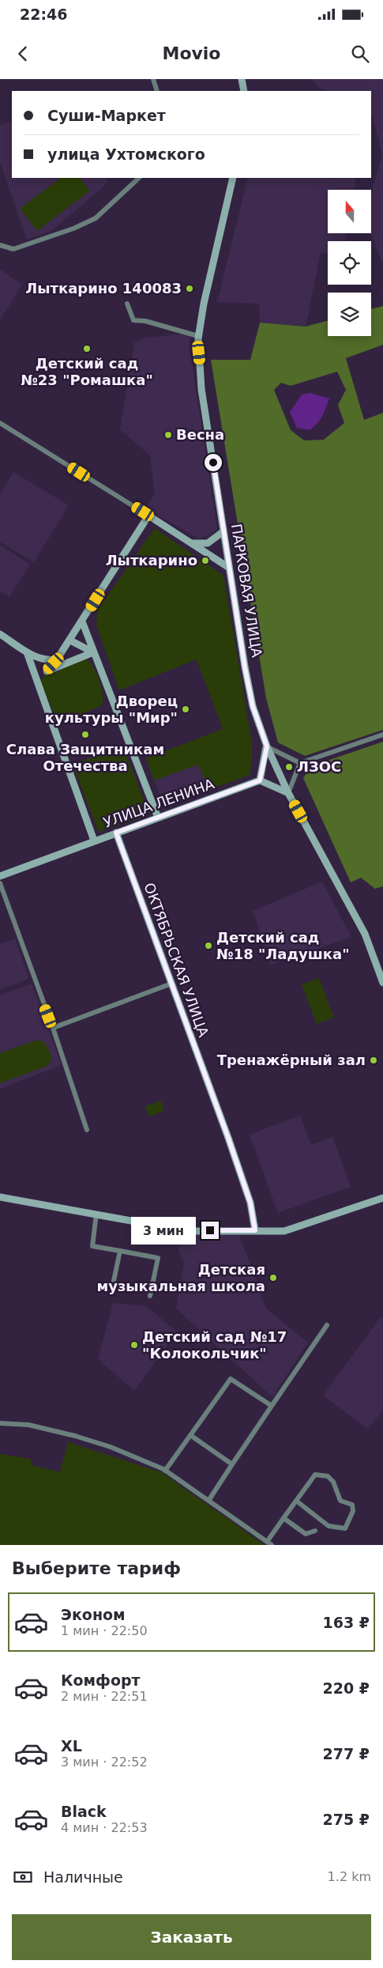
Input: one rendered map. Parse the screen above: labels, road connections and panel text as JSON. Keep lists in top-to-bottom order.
{
  "streets": {
    "street": ["ПАРКОВАЯ УЛИЦА", "УЛИЦА ЛЕНИНА", "ОКТЯБРЬСКАЯ УЛИЦА"]
  },
  "crossings": [
    ["УЛИЦА ЛЕНИНА", "ОКТЯБРЬСКАЯ УЛИЦА"]
  ],
  "places": [
    "Лыткарино 140083",
    "Детский сад №23 \"Ромашка\"",
    "Весна",
    "Лыткарино",
    "Дворец культуры \"Мир\"",
    "Слава Защитникам Отечества",
    "ЛЗОС",
    "Детский сад №18 \"Ладушка\"",
    "Тренажёрный зал",
    "Детская музыкальная школа",
    "Детский сад №17 \"Колокольчик\""
  ],
  "north": "top",
  "page": {
    "status": "22:46",
    "header": "Movio",
    "banner": ["Суши-Маркет", "улица Ухтомского"],
    "bubble": "3 мин",
    "heading": "Выберите тариф",
    "list": [
      {
        "name": "Эконом",
        "note": "1 мин · 22:50",
        "value": "163 ₽"
      },
      {
        "name": "Комфорт",
        "note": "2 мин · 22:51",
        "value": "220 ₽"
      },
      {
        "name": "XL",
        "note": "3 мин · 22:52",
        "value": "277 ₽"
      },
      {
        "name": "Black",
        "note": "4 мин · 22:53",
        "value": "275 ₽"
      }
    ],
    "pay": ["Наличные", "1.2 km"],
    "buttons": "Заказать"
  }
}
